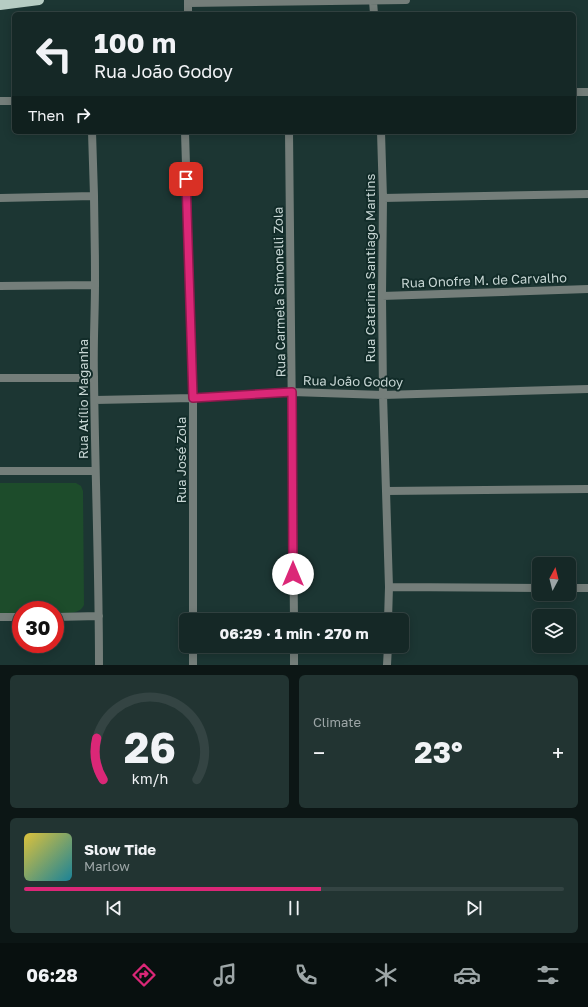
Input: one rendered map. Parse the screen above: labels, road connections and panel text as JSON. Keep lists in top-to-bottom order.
{
  "streets": {
    "street": [
      "Rua Catarina Santiago Martins",
      "Rua Onofre M. de Carvalho",
      "Rua Carmela Simonelli Zola",
      "Rua João Godoy",
      "Rua Atílio Maganha",
      "Rua José Zola"
    ]
  },
  "crossings": [
    ["Rua Catarina Santiago Martins", "Rua Onofre M. de Carvalho"],
    ["Rua Catarina Santiago Martins", "Rua João Godoy"],
    ["Rua Carmela Simonelli Zola", "Rua João Godoy"],
    ["Rua João Godoy", "Rua Atílio Maganha"],
    ["Rua João Godoy", "Rua José Zola"]
  ],
  "north": "top",
  "page": {
    "turn": ["100 m", "Rua João Godoy"],
    "then": "Then",
    "limit": "30",
    "trip": "06:29 · 1 min · 270 m",
    "tile": "Climate",
    "heat": ["−", "23°", "+"],
    "song": ["Slow Tide", "Marlow"],
    "tabs": "06:28",
    "gauge": ["26", "km/h"]
  }
}
